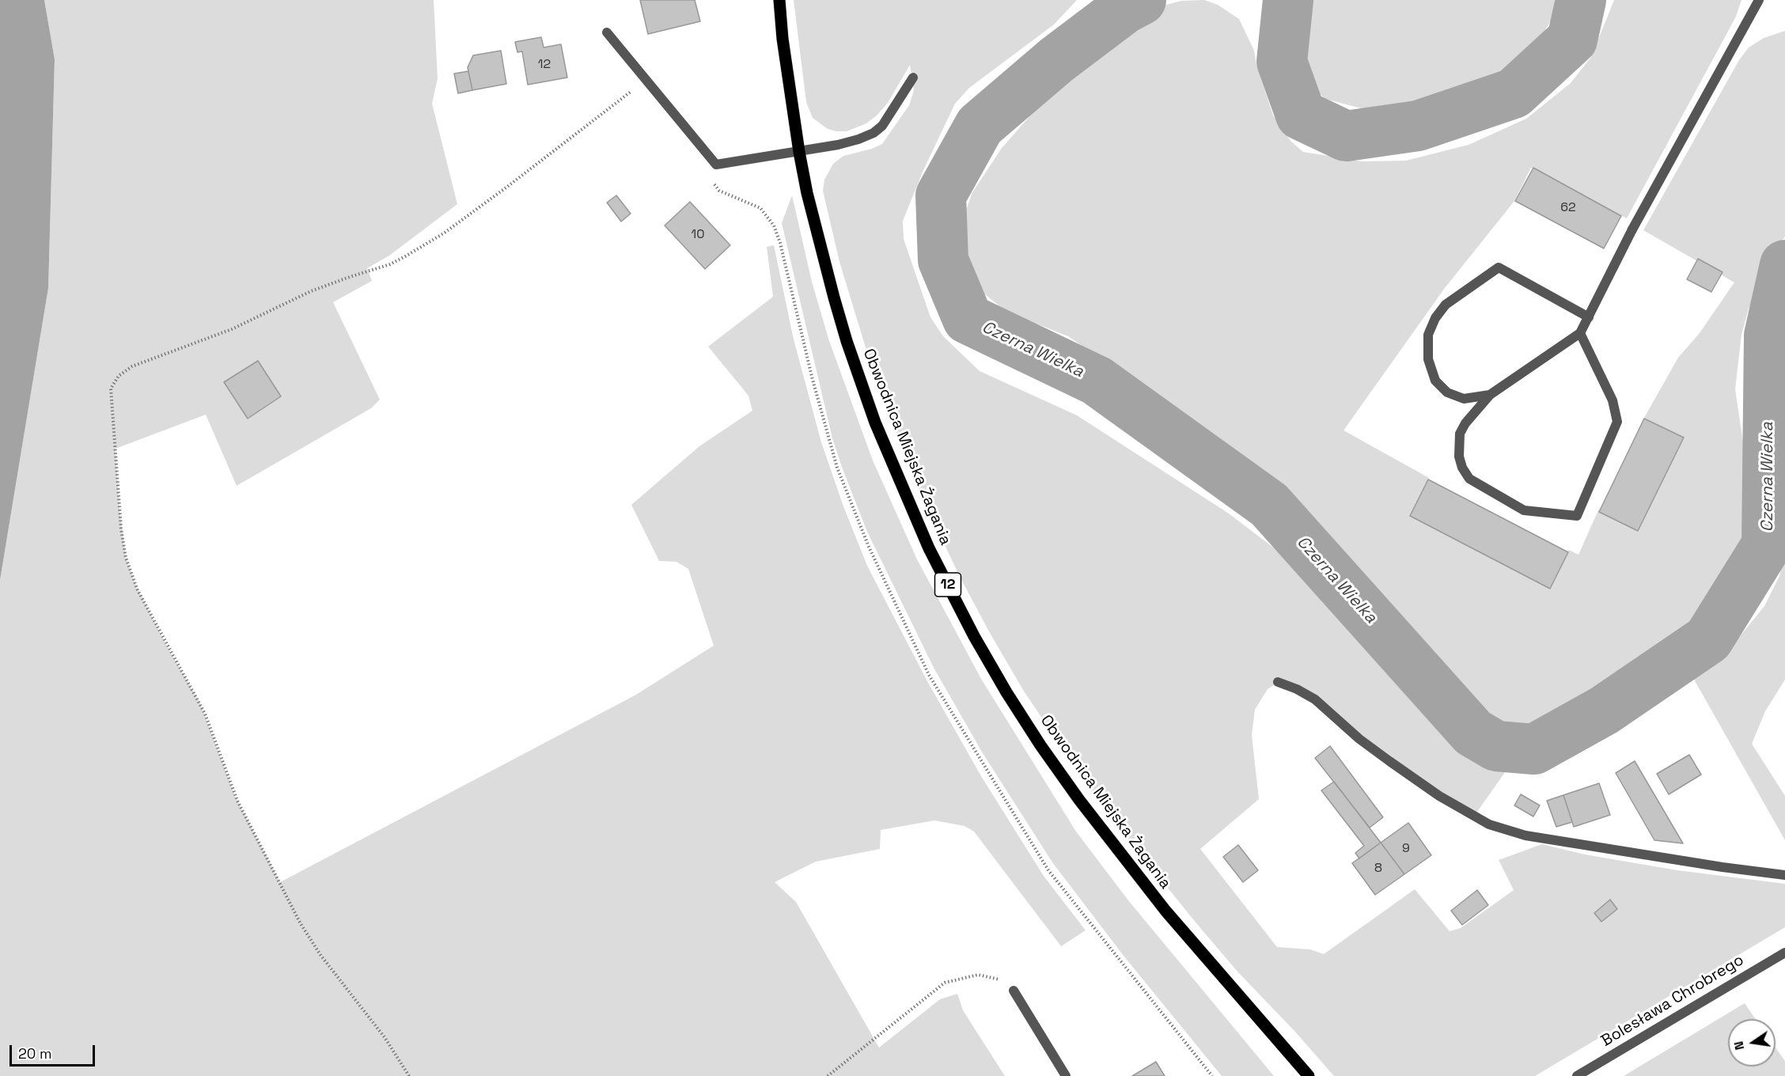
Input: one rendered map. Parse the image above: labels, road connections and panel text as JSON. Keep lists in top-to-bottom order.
{
  "streets": {
    "main road": ["Obwodnica Miejska Żagania", "12"],
    "street": ["Bolesława Chrobrego"]
  },
  "water": ["Czerna Wielka"],
  "house_numbers": [
    "12",
    "62",
    "10",
    "9",
    "8"
  ],
  "scale_bar": "20 m",
  "north": "left"
}
